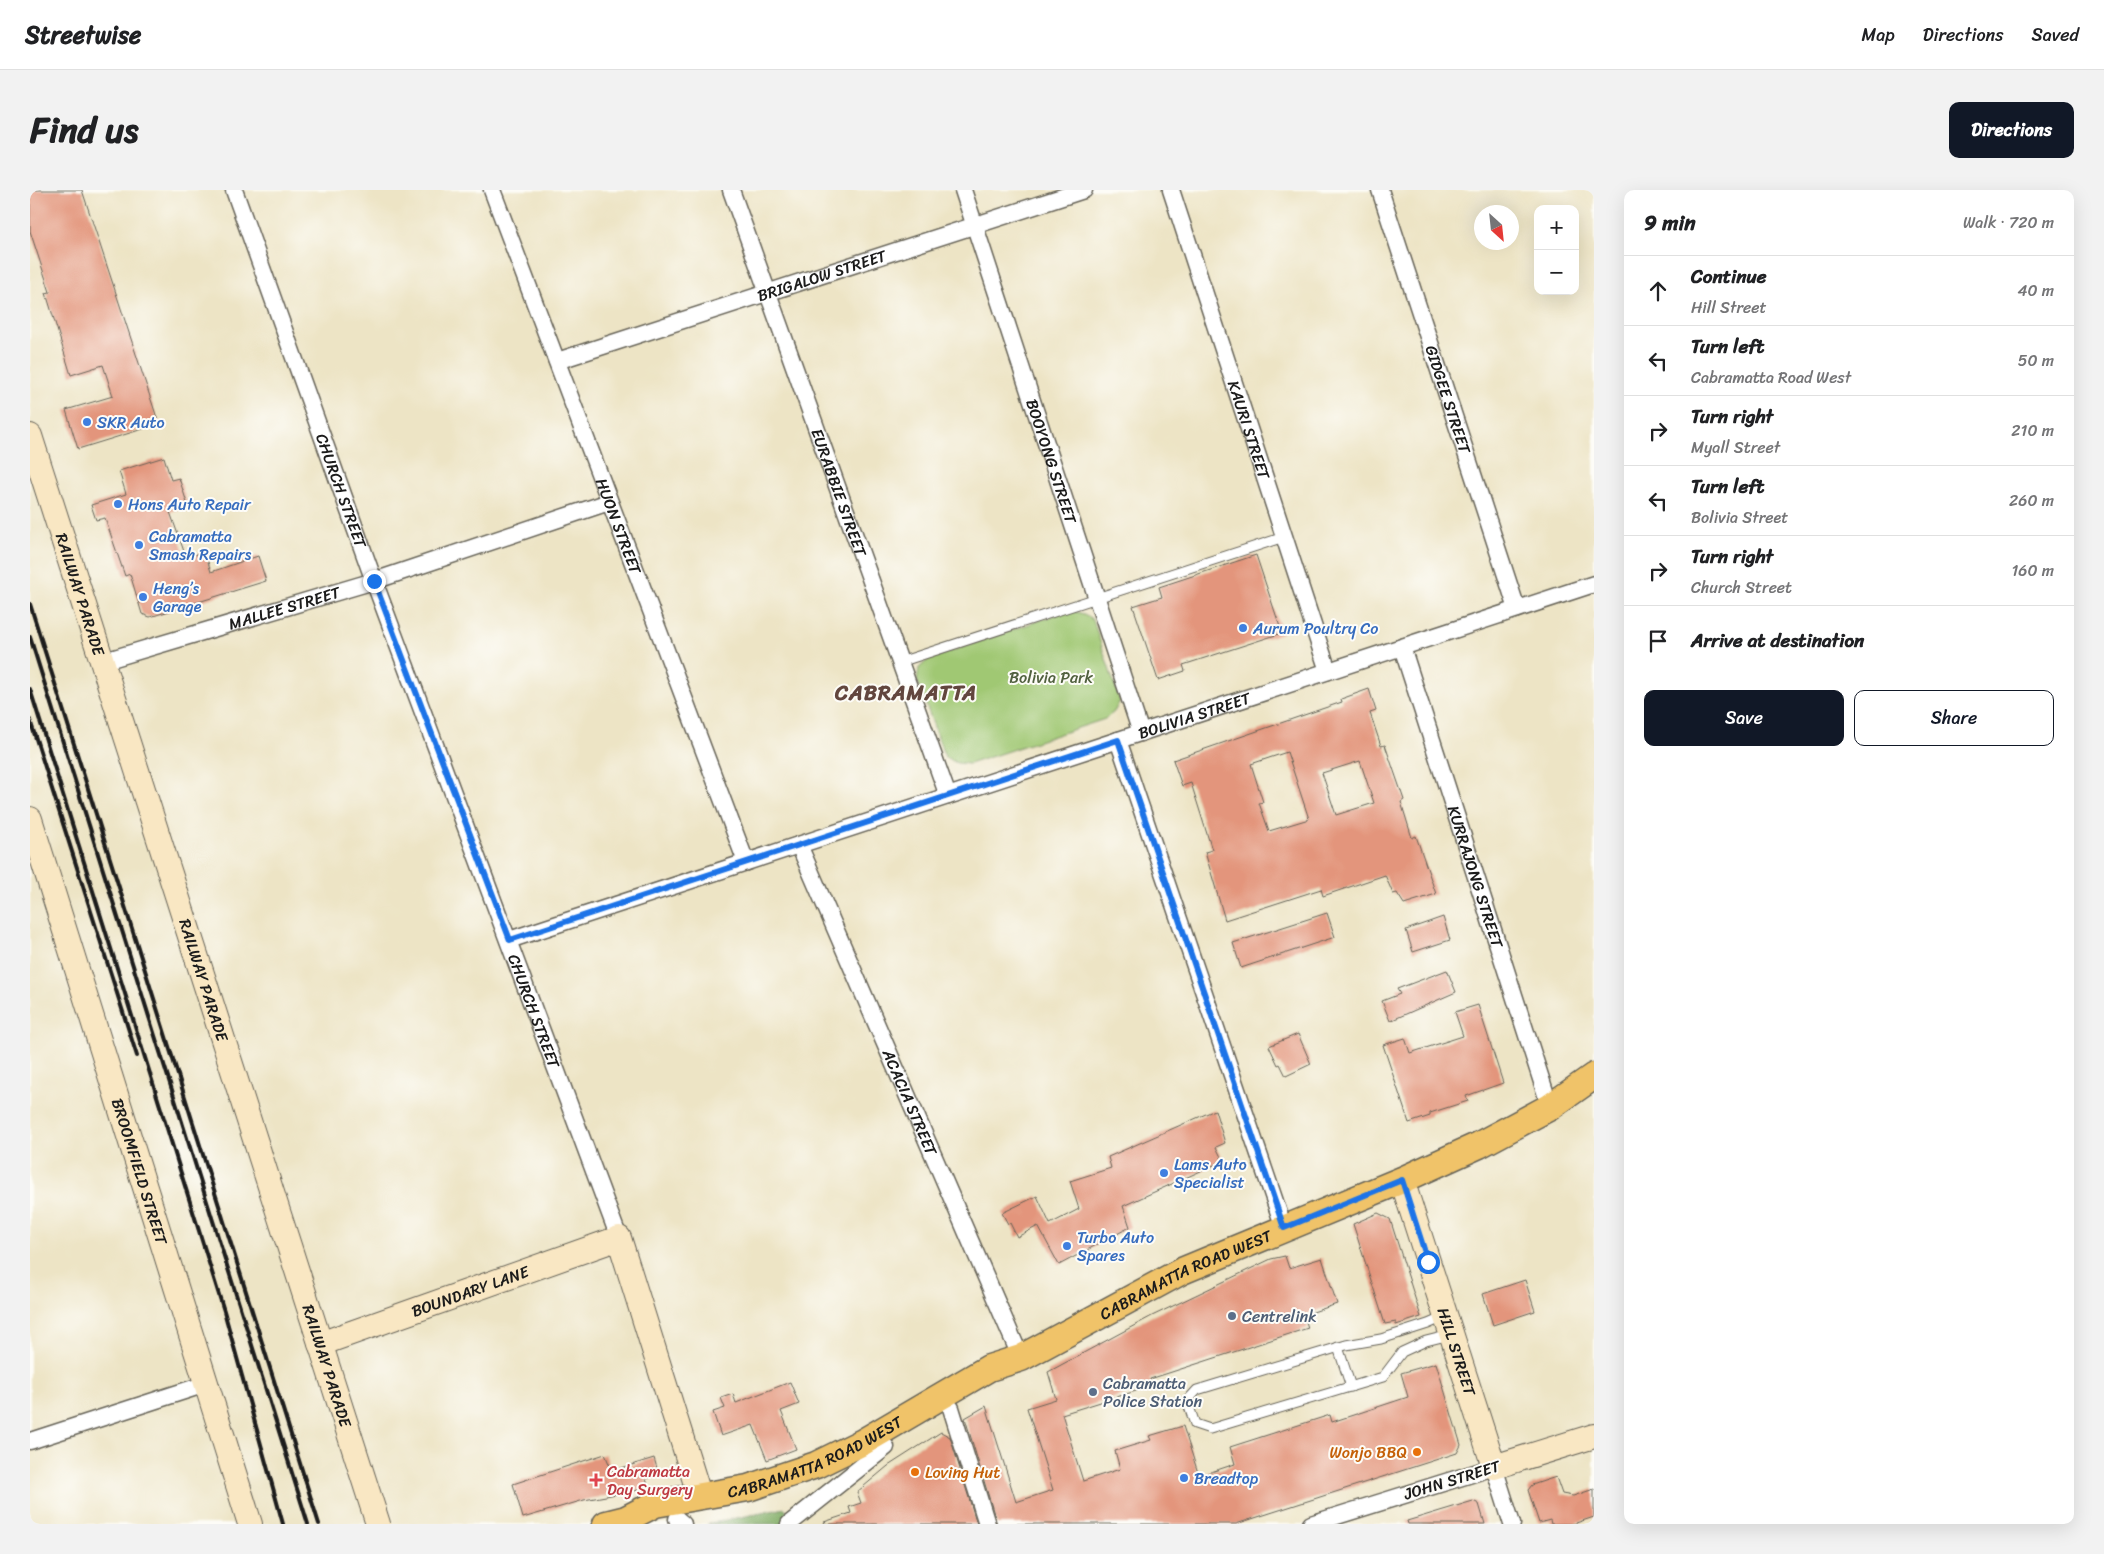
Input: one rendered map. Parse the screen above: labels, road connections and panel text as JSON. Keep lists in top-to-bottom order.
{
  "streets": {
    "main road": ["CABRAMATTA ROAD WEST"],
    "street": [
      "BRIGALOW STREET",
      "GIDGEE STREET",
      "KAURI STREET",
      "BOOYONG STREET",
      "CHURCH STREET",
      "EURABBIE STREET",
      "HUON STREET",
      "RAILWAY PARADE",
      "MALLEE STREET",
      "BOLIVIA STREET",
      "KURRAJONG STREET",
      "ACACIA STREET",
      "BROOMFIELD STREET",
      "BOUNDARY LANE",
      "HILL STREET",
      "JOHN STREET"
    ]
  },
  "crossings": [
    ["BRIGALOW STREET", "BOOYONG STREET"],
    ["BRIGALOW STREET", "EURABBIE STREET"],
    ["BRIGALOW STREET", "HUON STREET"],
    ["GIDGEE STREET", "BOLIVIA STREET"],
    ["KAURI STREET", "BOLIVIA STREET"],
    ["BOOYONG STREET", "BOLIVIA STREET"],
    ["CHURCH STREET", "MALLEE STREET"],
    ["CHURCH STREET", "BOLIVIA STREET"],
    ["CHURCH STREET", "CABRAMATTA ROAD WEST"],
    ["CHURCH STREET", "BOUNDARY LANE"],
    ["EURABBIE STREET", "BOLIVIA STREET"],
    ["HUON STREET", "MALLEE STREET"],
    ["HUON STREET", "BOLIVIA STREET"],
    ["RAILWAY PARADE", "MALLEE STREET"],
    ["RAILWAY PARADE", "BOUNDARY LANE"],
    ["BOLIVIA STREET", "KURRAJONG STREET"],
    ["BOLIVIA STREET", "ACACIA STREET"],
    ["KURRAJONG STREET", "CABRAMATTA ROAD WEST"],
    ["ACACIA STREET", "CABRAMATTA ROAD WEST"],
    ["CABRAMATTA ROAD WEST", "HILL STREET"],
    ["HILL STREET", "JOHN STREET"]
  ],
  "districts": ["CABRAMATTA"],
  "parks": ["Bolivia Park"],
  "places": {
    "other": [
      "SKR Auto",
      "Hons Auto Repair",
      "Cabramatta Smash Repairs",
      "Heng’s Garage",
      "Aurum Poultry Co",
      "Lams Auto Specialist",
      "Turbo Auto Spares",
      "Centrelink",
      "Cabramatta Police Station",
      "Wonjo BBQ",
      "Loving Hut",
      "Breadtop"
    ],
    "health": ["Cabramatta Day Surgery"]
  },
  "north": "bottom right",
  "page": {
    "header": "Streetwise",
    "nav": ["Map", "Directions", "Saved"],
    "title": "Find us",
    "buttons": [
      "Directions",
      ["Save", "Share"]
    ],
    "heading": ["9 min", "Walk · 720 m"],
    "map_buttons": ["+", "−"],
    "list": [
      ["Continue", "Hill Street", "40 m"],
      ["Turn left", "Cabramatta Road West", "50 m"],
      ["Turn right", "Myall Street", "210 m"],
      ["Turn left", "Bolivia Street", "260 m"],
      ["Turn right", "Church Street", "160 m"],
      "Arrive at destination"
    ]
  }
}
